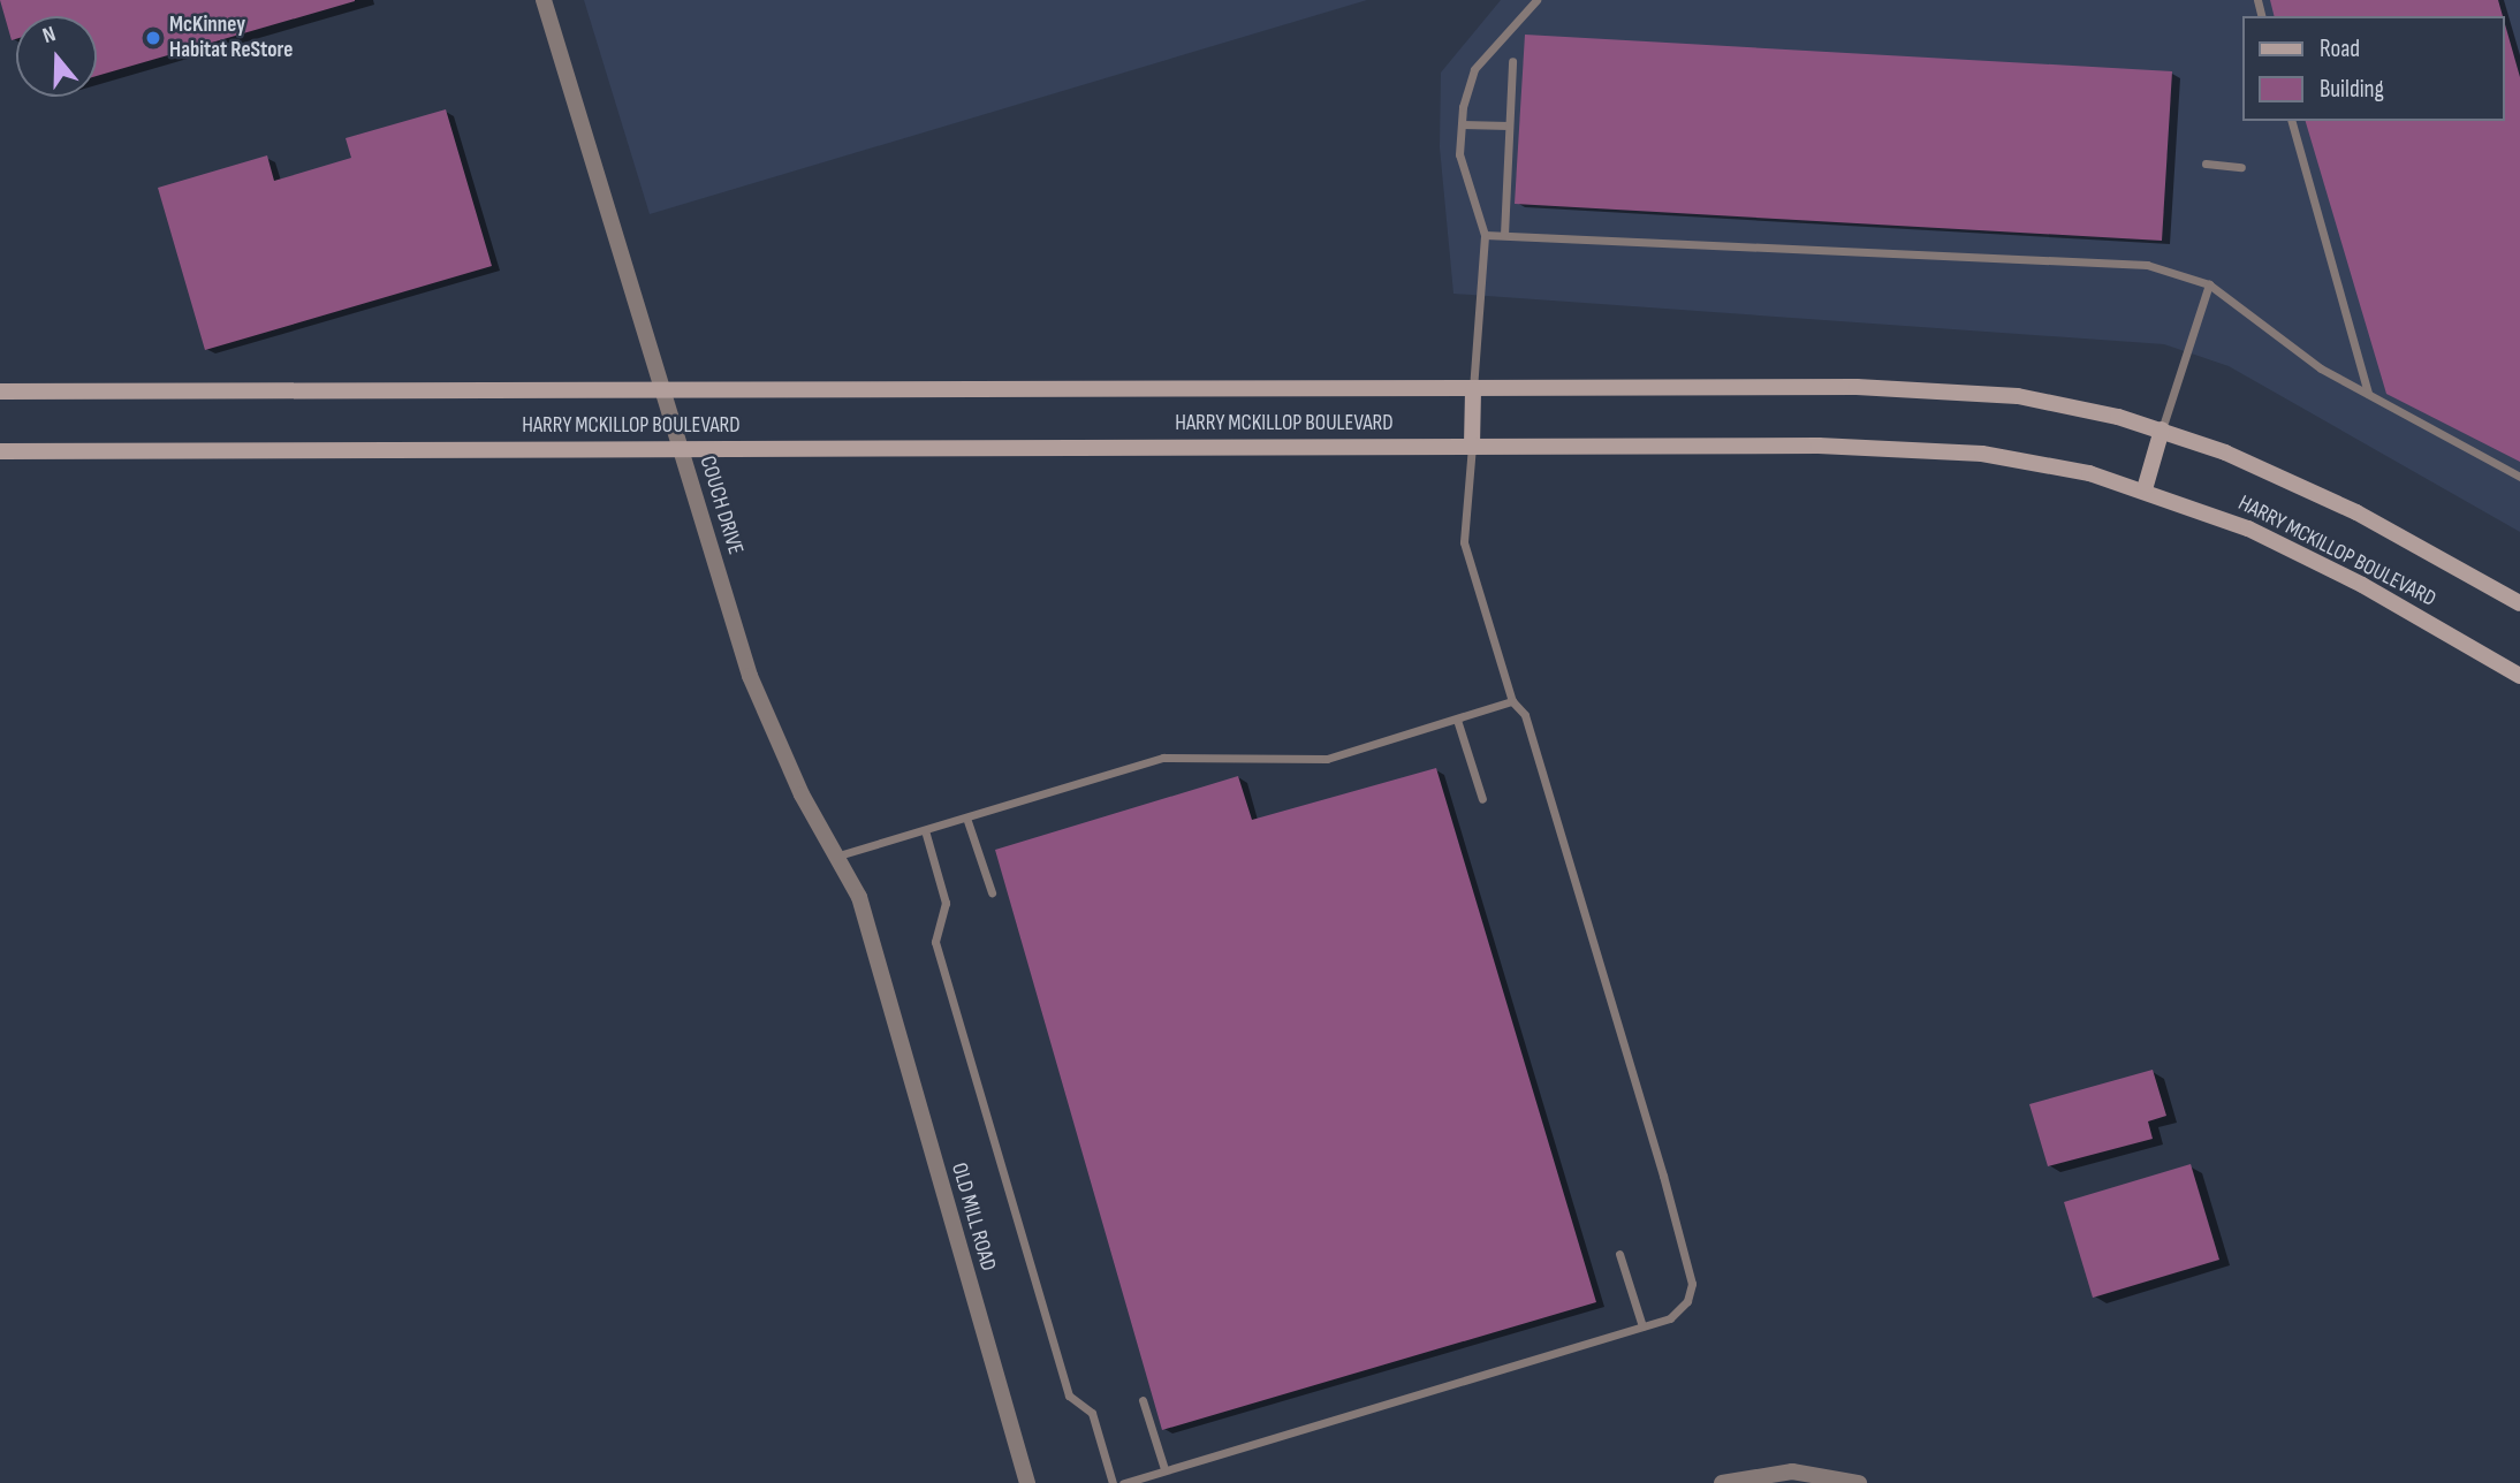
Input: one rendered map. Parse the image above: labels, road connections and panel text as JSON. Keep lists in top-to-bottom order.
{
  "streets": {
    "main road": ["HARRY MCKILLOP BOULEVARD"],
    "street": ["COUCH DRIVE", "OLD MILL ROAD"]
  },
  "crossings": [
    ["HARRY MCKILLOP BOULEVARD", "COUCH DRIVE"],
    ["COUCH DRIVE", "OLD MILL ROAD"]
  ],
  "places": ["McKinney Habitat ReStore"],
  "legend": ["Road", "Building"],
  "north": "top"
}
